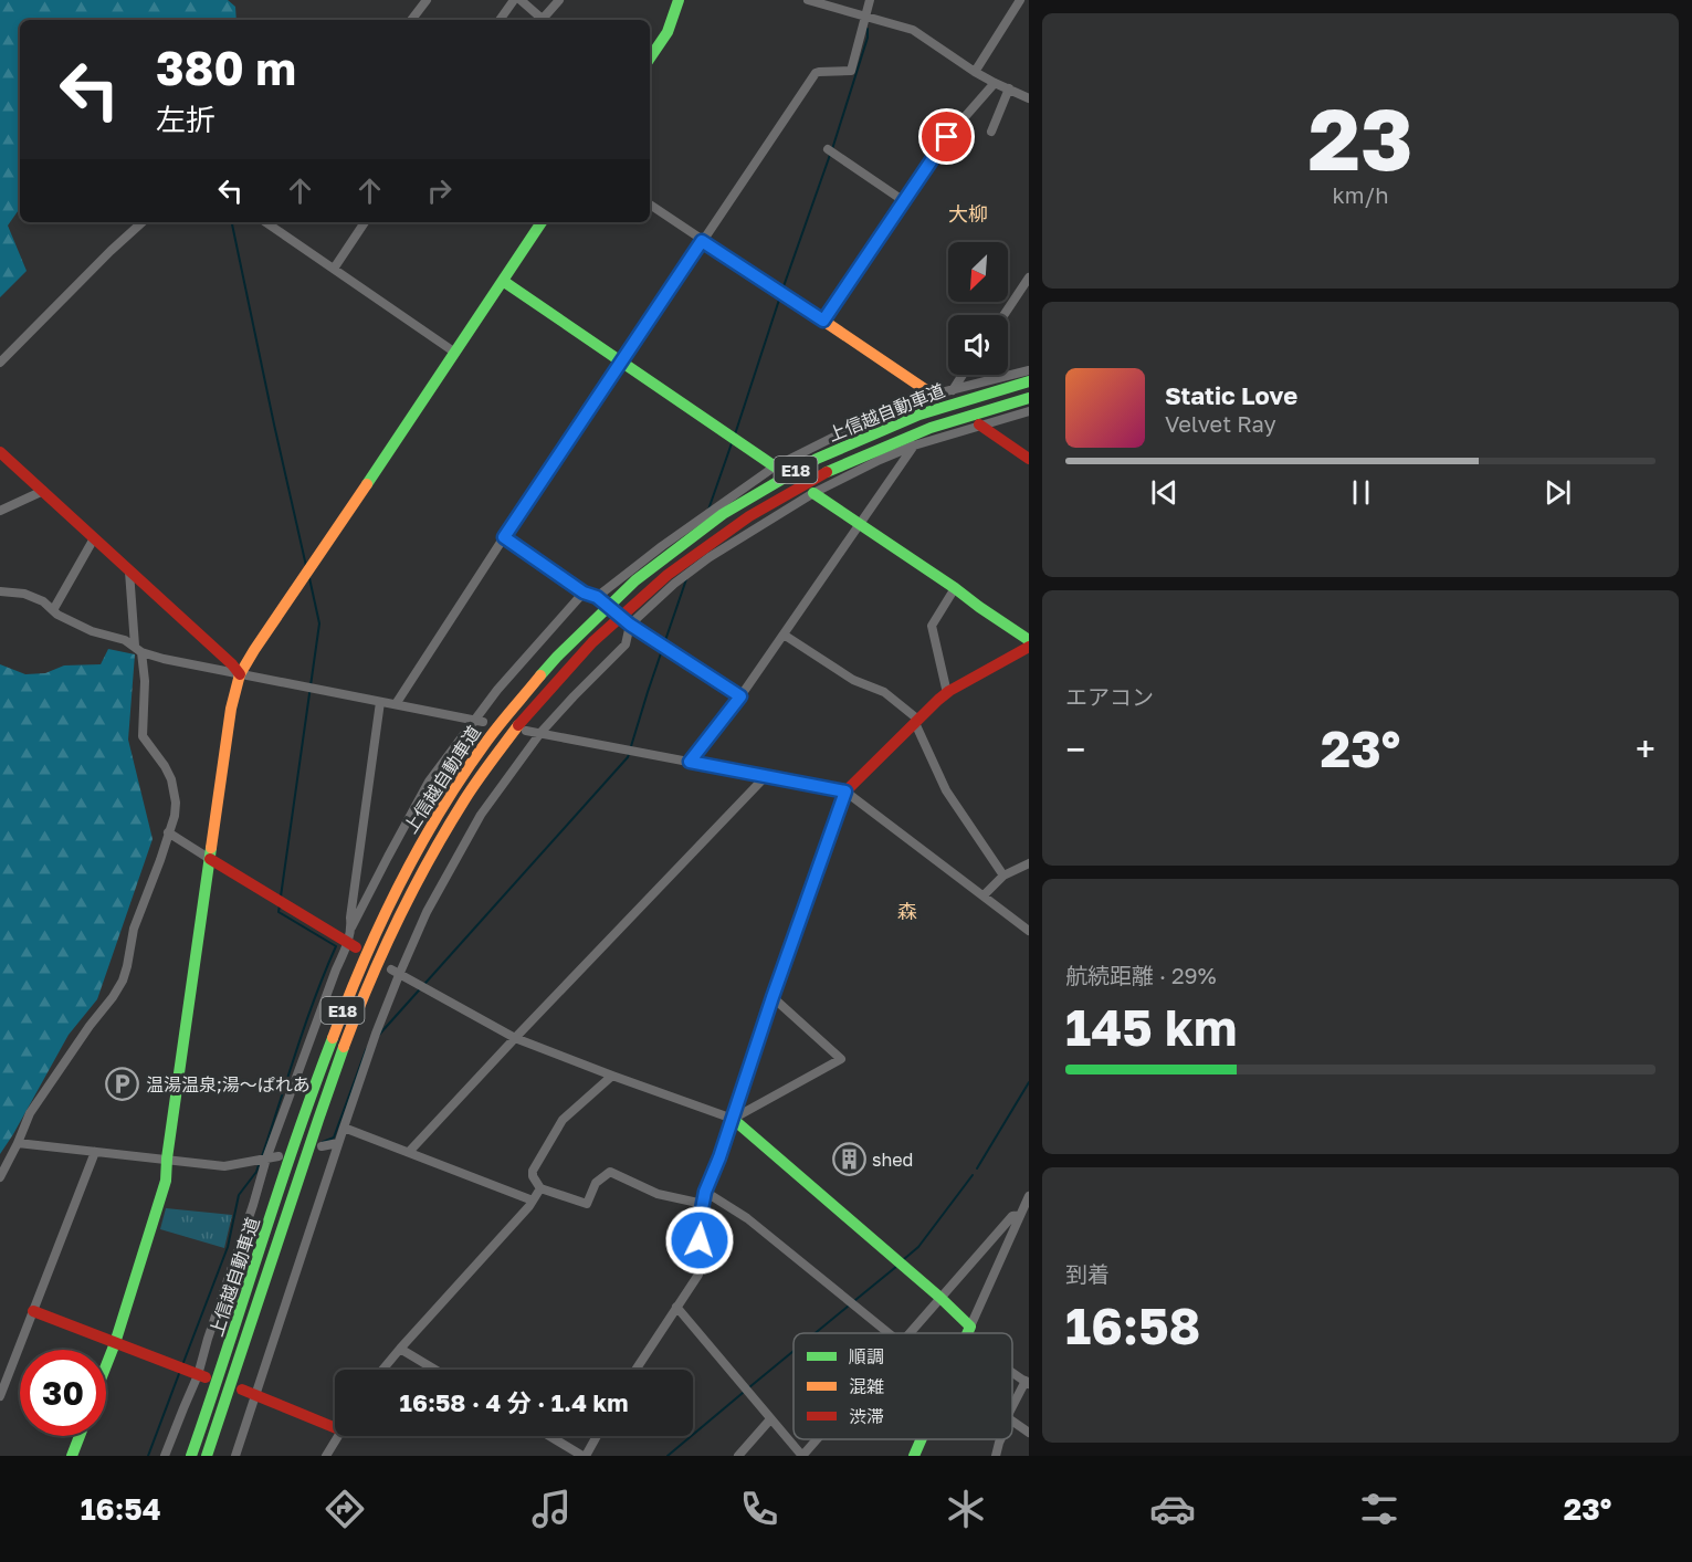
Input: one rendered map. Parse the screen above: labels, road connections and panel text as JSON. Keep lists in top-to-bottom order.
{
  "streets": {
    "main road": ["上信越自動車道", "E18"]
  },
  "districts": ["大柳", "森"],
  "places": {
    "parking": ["温湯温泉;湯〜ぱれあ"],
    "building": ["shed"]
  },
  "legend": ["順調", "混雑", "渋滞"],
  "north": "bottom left",
  "page": {
    "tile": [
      ["23", "km/h"],
      "エアコン",
      ["航続距離 · 29%", "145 km"],
      ["到着", "16:58"]
    ],
    "turn": ["380 m", "左折"],
    "song": ["Static Love", "Velvet Ray"],
    "heat": ["−", "23°", "+"],
    "limit": "30",
    "trip": "16:58 · 4 分 · 1.4 km",
    "tabs": ["16:54", "23°"]
  }
}
